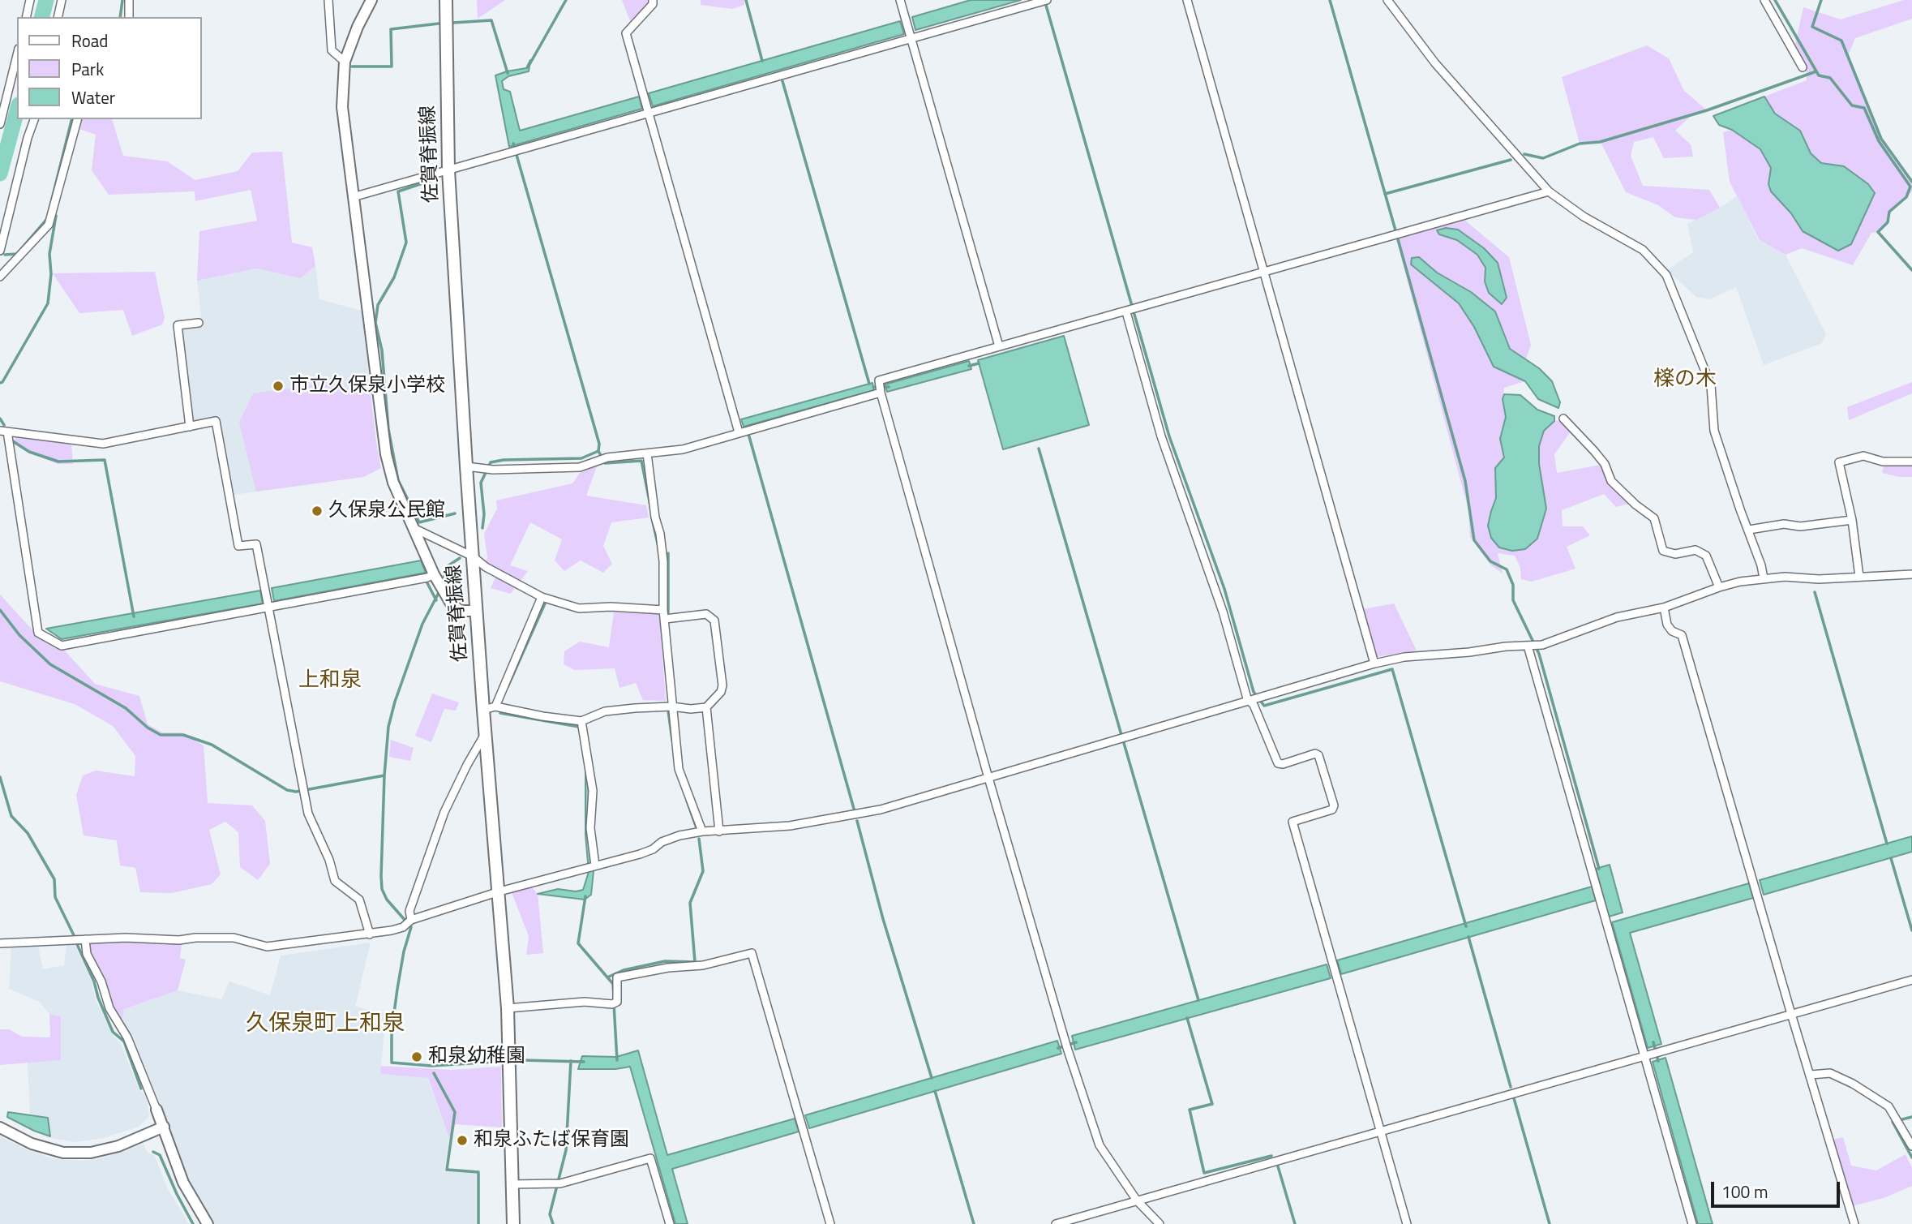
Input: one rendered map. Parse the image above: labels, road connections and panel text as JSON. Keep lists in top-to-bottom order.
{
  "streets": {
    "main road": ["佐賀脊振線"]
  },
  "districts": ["檪の木", "上和泉", "久保泉町上和泉"],
  "places": [
    "市立久保泉小学校",
    "久保泉公民館",
    "和泉幼稚園",
    "和泉ふたば保育園"
  ],
  "legend": ["Road", "Park", "Water"],
  "scale_bar": "100 m"
}
